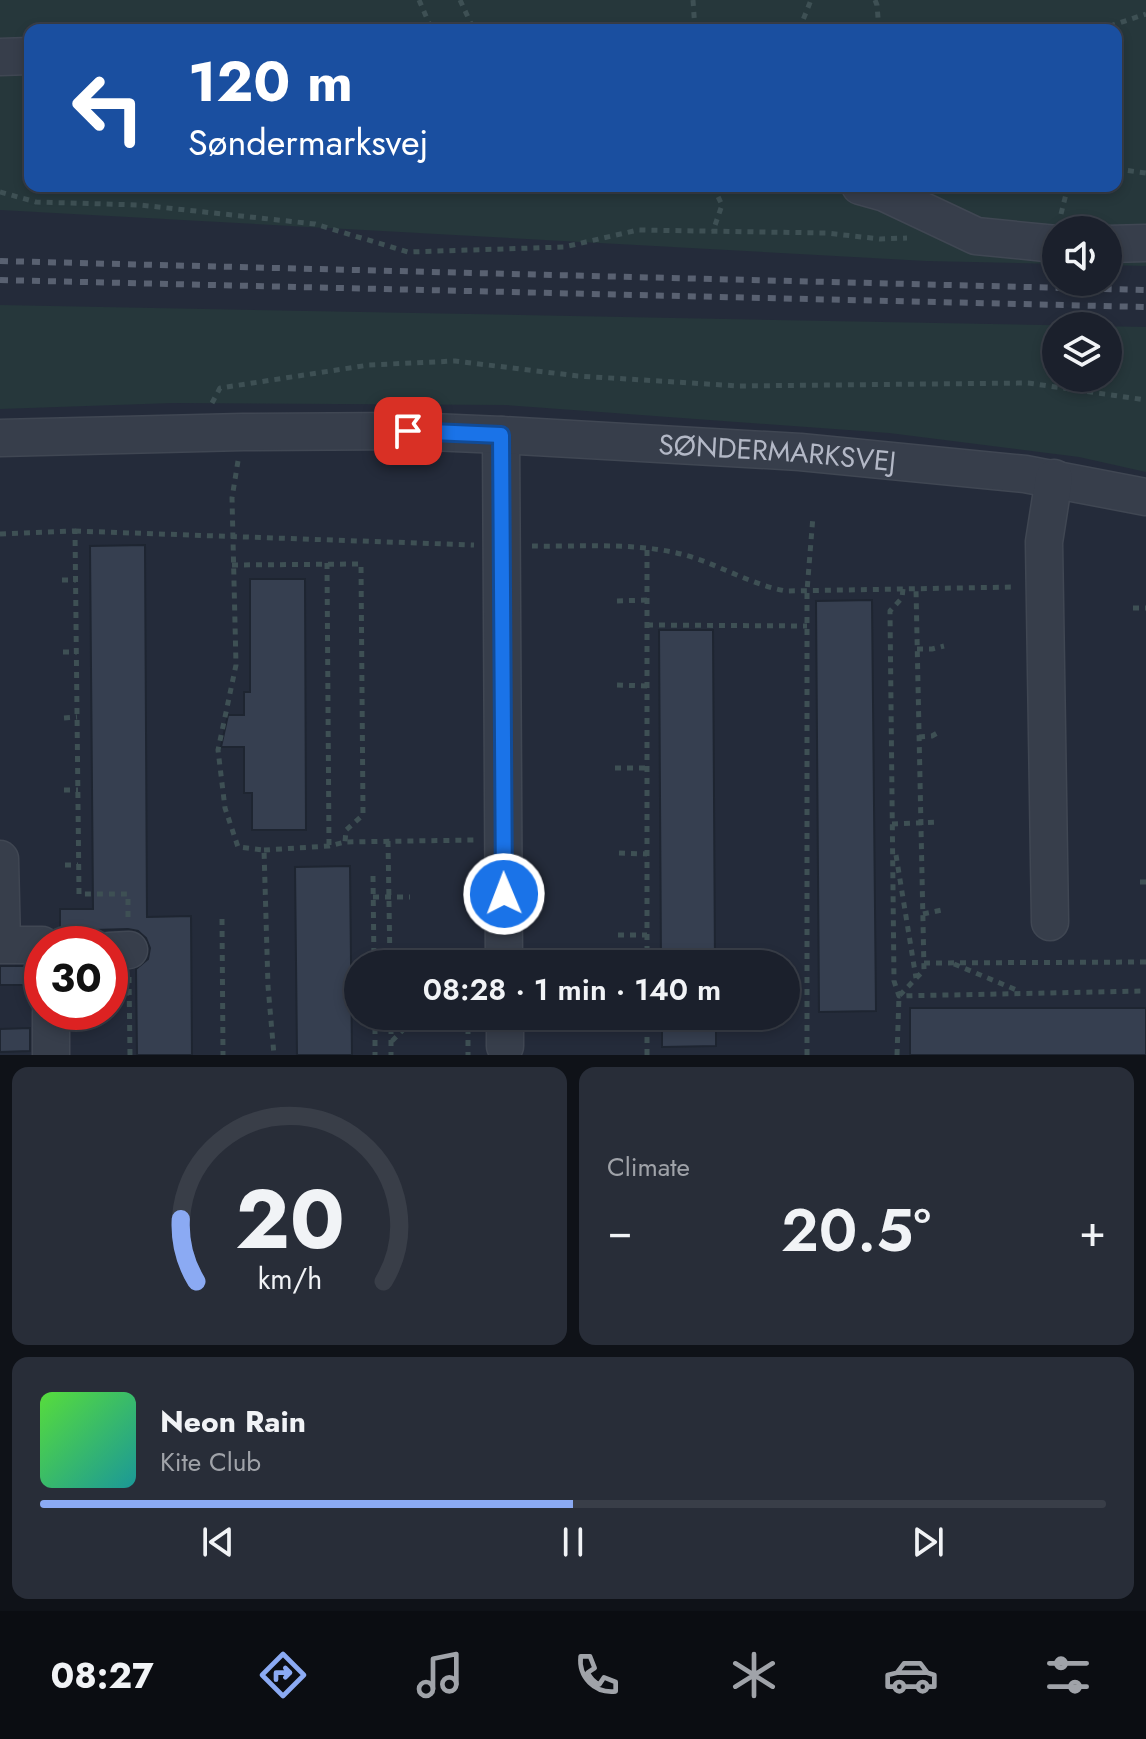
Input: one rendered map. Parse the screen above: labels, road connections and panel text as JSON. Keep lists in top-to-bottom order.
{
  "streets": {
    "street": ["SØNDERMARKSVEJ"]
  },
  "page": {
    "turn": ["120 m", "Søndermarksvej"],
    "limit": "30",
    "trip": "08:28 · 1 min · 140 m",
    "tile": "Climate",
    "heat": ["−", "20.5°", "+"],
    "song": ["Neon Rain", "Kite Club"],
    "tabs": "08:27",
    "gauge": ["20", "km/h"]
  }
}
